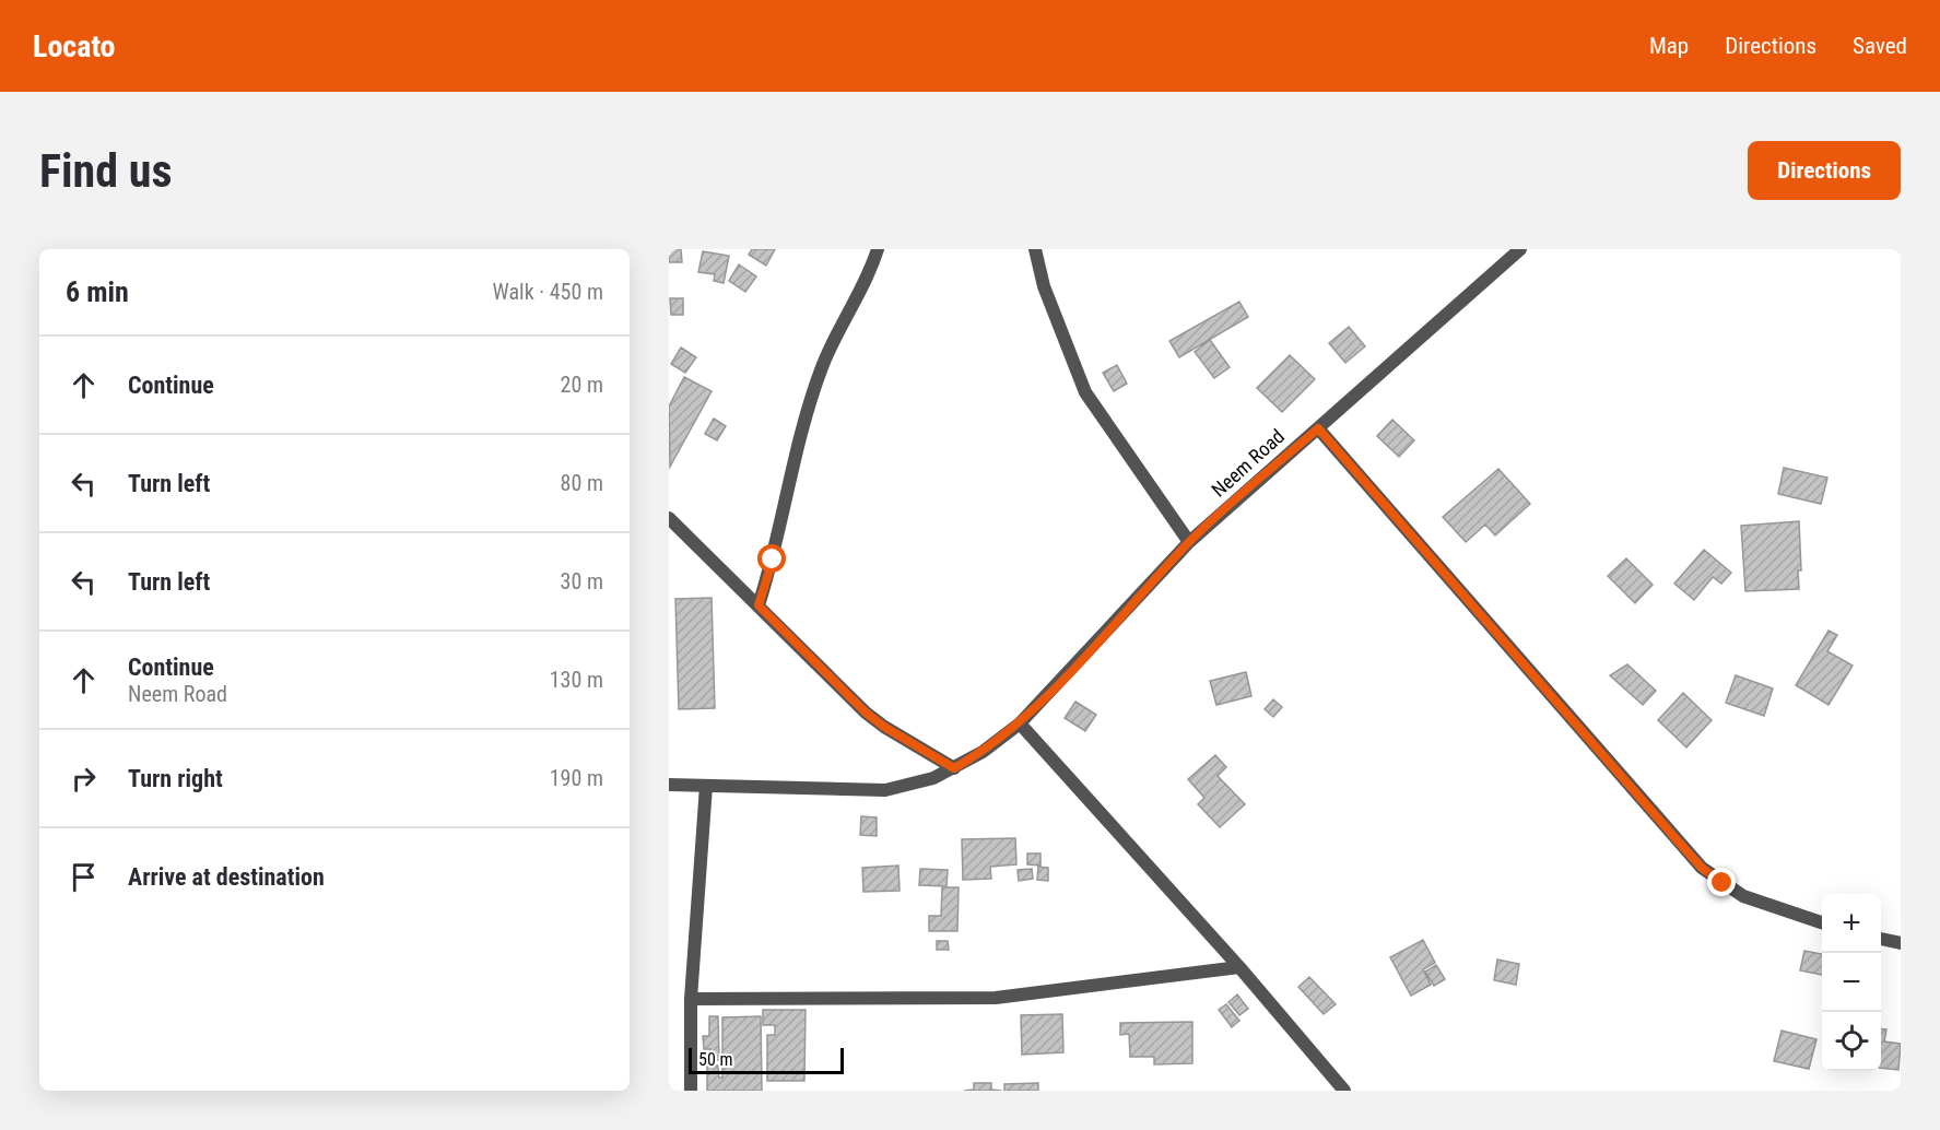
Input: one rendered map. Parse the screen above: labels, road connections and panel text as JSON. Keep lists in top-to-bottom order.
{
  "streets": {
    "street": ["Neem Road"]
  },
  "scale_bar": "50 m",
  "page": {
    "header": "Locato",
    "nav": ["Map", "Directions", "Saved"],
    "buttons": "Directions",
    "title": "Find us",
    "heading": ["6 min", "Walk · 450 m"],
    "list": [
      ["Continue", "20 m"],
      ["Turn left", "80 m"],
      ["Turn left", "30 m"],
      ["Continue", "Neem Road", "130 m"],
      ["Turn right", "190 m"],
      "Arrive at destination"
    ],
    "map_buttons": ["+", "−"],
    "scale": "50 m"
  }
}
